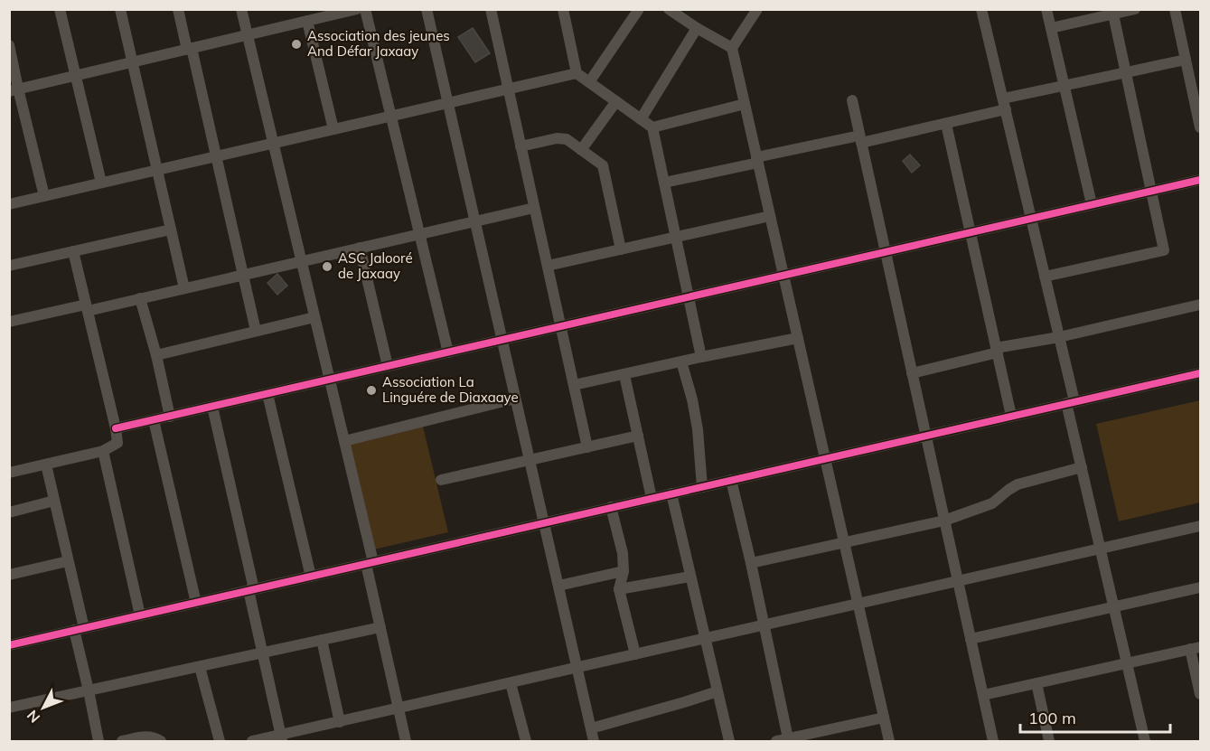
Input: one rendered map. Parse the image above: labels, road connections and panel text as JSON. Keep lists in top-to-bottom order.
{
  "places": ["Association des jeunes And Défar Jaxaay", "ASC Jalooré de Jaxaay", "Association La Linguére de Diaxaaye"],
  "scale_bar": "100 m",
  "north": "bottom left"
}
